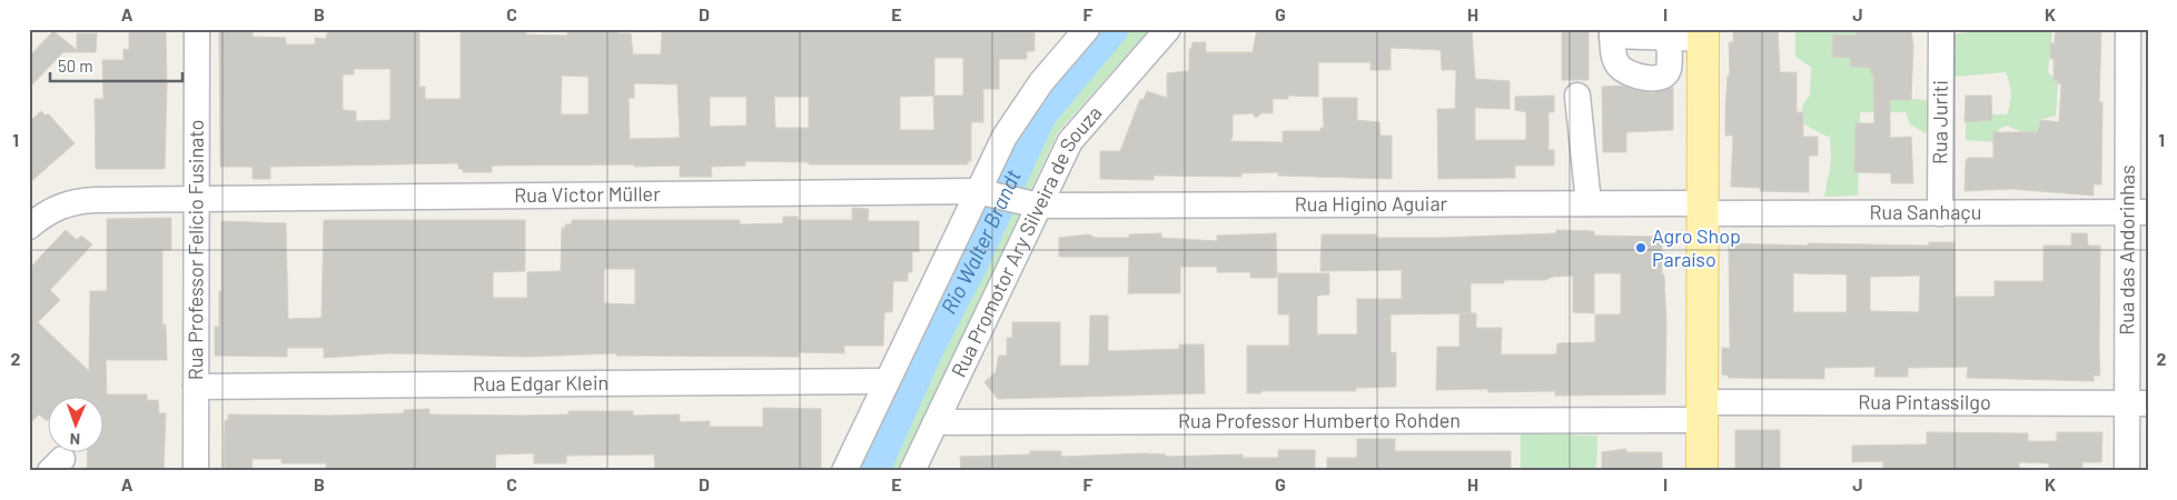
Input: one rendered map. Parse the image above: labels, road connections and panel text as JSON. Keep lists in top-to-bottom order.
{
  "streets": {
    "street": [
      "Rua Juriti",
      "Rua Victor Müller",
      "Rua Higino Aguiar",
      "Rua Sanhaçu",
      "Rua Promotor Ary Silveira de Souza",
      "Rua Professor Felício Fusinato",
      "Rua das Andorinhas",
      "Rua Edgar Klein",
      "Rua Pintassilgo",
      "Rua Professor Humberto Rohden"
    ]
  },
  "crossings": [
    ["Rua Juriti", "Rua Sanhaçu"],
    ["Rua Victor Müller", "Rua Higino Aguiar"],
    ["Rua Victor Müller", "Rua Promotor Ary Silveira de Souza"],
    ["Rua Victor Müller", "Rua Professor Felício Fusinato"],
    ["Rua Higino Aguiar", "Rua Sanhaçu"],
    ["Rua Higino Aguiar", "Rua Promotor Ary Silveira de Souza"],
    ["Rua Sanhaçu", "Rua das Andorinhas"],
    ["Rua Promotor Ary Silveira de Souza", "Rua Professor Humberto Rohden"],
    ["Rua Professor Felício Fusinato", "Rua Edgar Klein"],
    ["Rua das Andorinhas", "Rua Pintassilgo"],
    ["Rua Pintassilgo", "Rua Professor Humberto Rohden"]
  ],
  "water": ["Rio Walter Brandt"],
  "places": ["Agro Shop Paraíso"],
  "scale_bar": "50 m",
  "north": "bottom",
  "grid": {
    "columns": [
      "A",
      "B",
      "C",
      "D",
      "E",
      "F",
      "G",
      "H",
      "I",
      "J",
      "K"
    ],
    "rows": ["1", "2"]
  }
}
